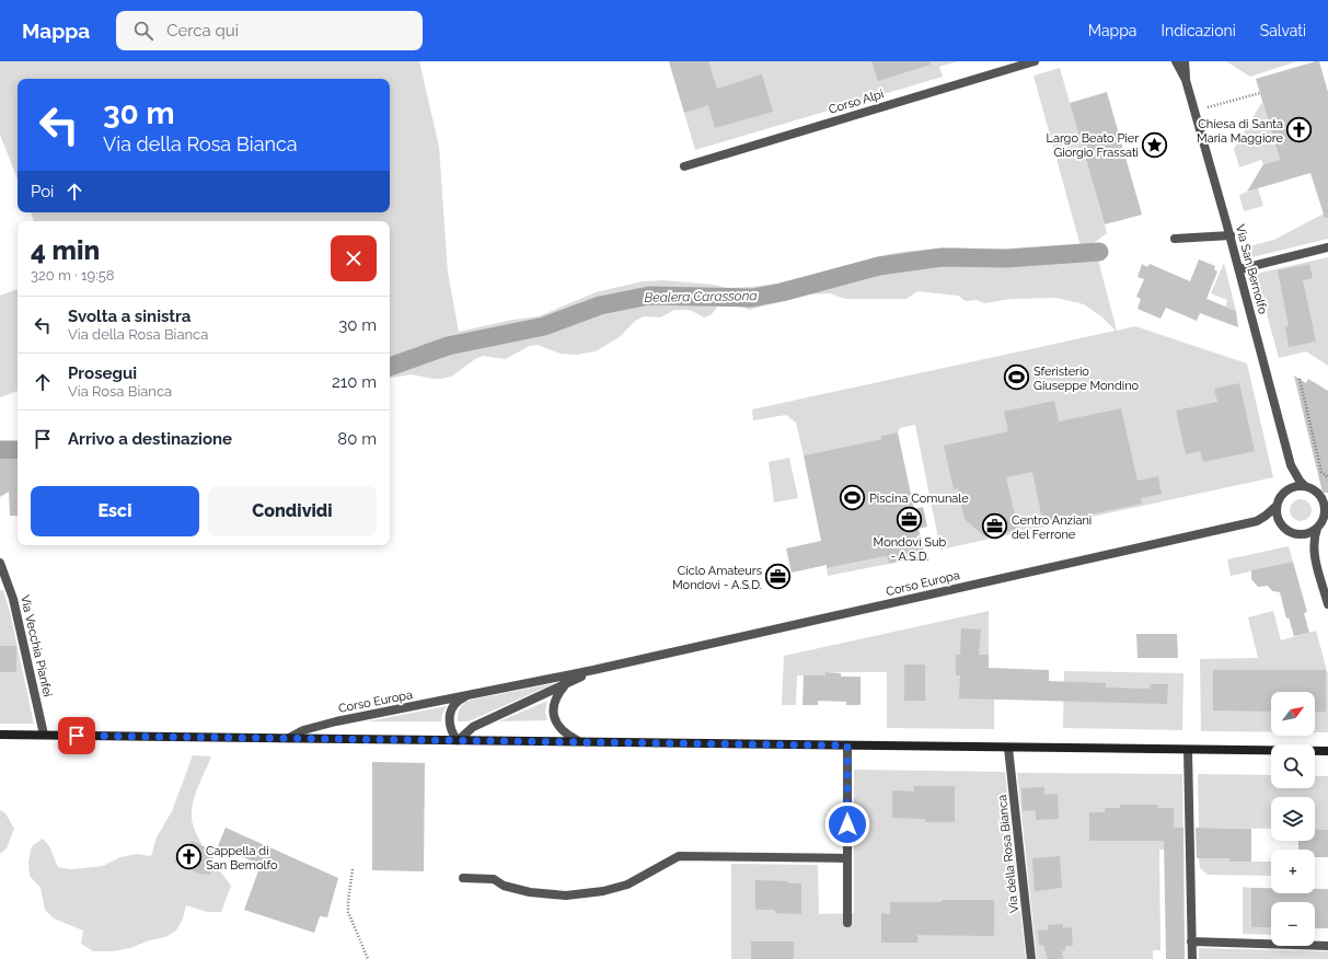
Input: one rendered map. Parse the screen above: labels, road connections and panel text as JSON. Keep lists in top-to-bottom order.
{
  "streets": {
    "street": [
      "Corso Alpi",
      "Via San Bernolfo",
      "Corso Europa",
      "Via Vecchia Pianfei",
      "Via della Rosa Bianca"
    ]
  },
  "crossings": [
    ["Via San Bernolfo", "Corso Europa"]
  ],
  "water": ["Bealera Carassona"],
  "places": {
    "church": ["Chiesa di Santa Maria Maggiore", "Cappella di San Bernolfo"],
    "place": ["Largo Beato Pier Giorgio Frassati"],
    "sports": ["Sferisterio Giuseppe Mondino", "Piscina Comunale"],
    "office": ["Mondovì Sub - A.S.D.", "Centro Anziani del Ferrone", "Ciclo Amateurs Mondovì - A.S.D."]
  },
  "north": "top right",
  "page": {
    "header": "Mappa",
    "search": "Cerca qui",
    "nav": ["Mappa", "Indicazioni", "Salvati"],
    "turn": ["30 m", "Via della Rosa Bianca"],
    "then": "Poi",
    "heading": ["4 min", "320 m · 19:58"],
    "list": [
      {
        "name": "Svolta a sinistra",
        "note": "Via della Rosa Bianca",
        "value": "30 m"
      },
      {
        "name": "Prosegui",
        "note": "Via Rosa Bianca",
        "value": "210 m"
      },
      {
        "name": "Arrivo a destinazione",
        "value": "80 m"
      }
    ],
    "buttons": ["Esci", "Condividi"],
    "map_buttons": ["+", "−"]
  }
}
